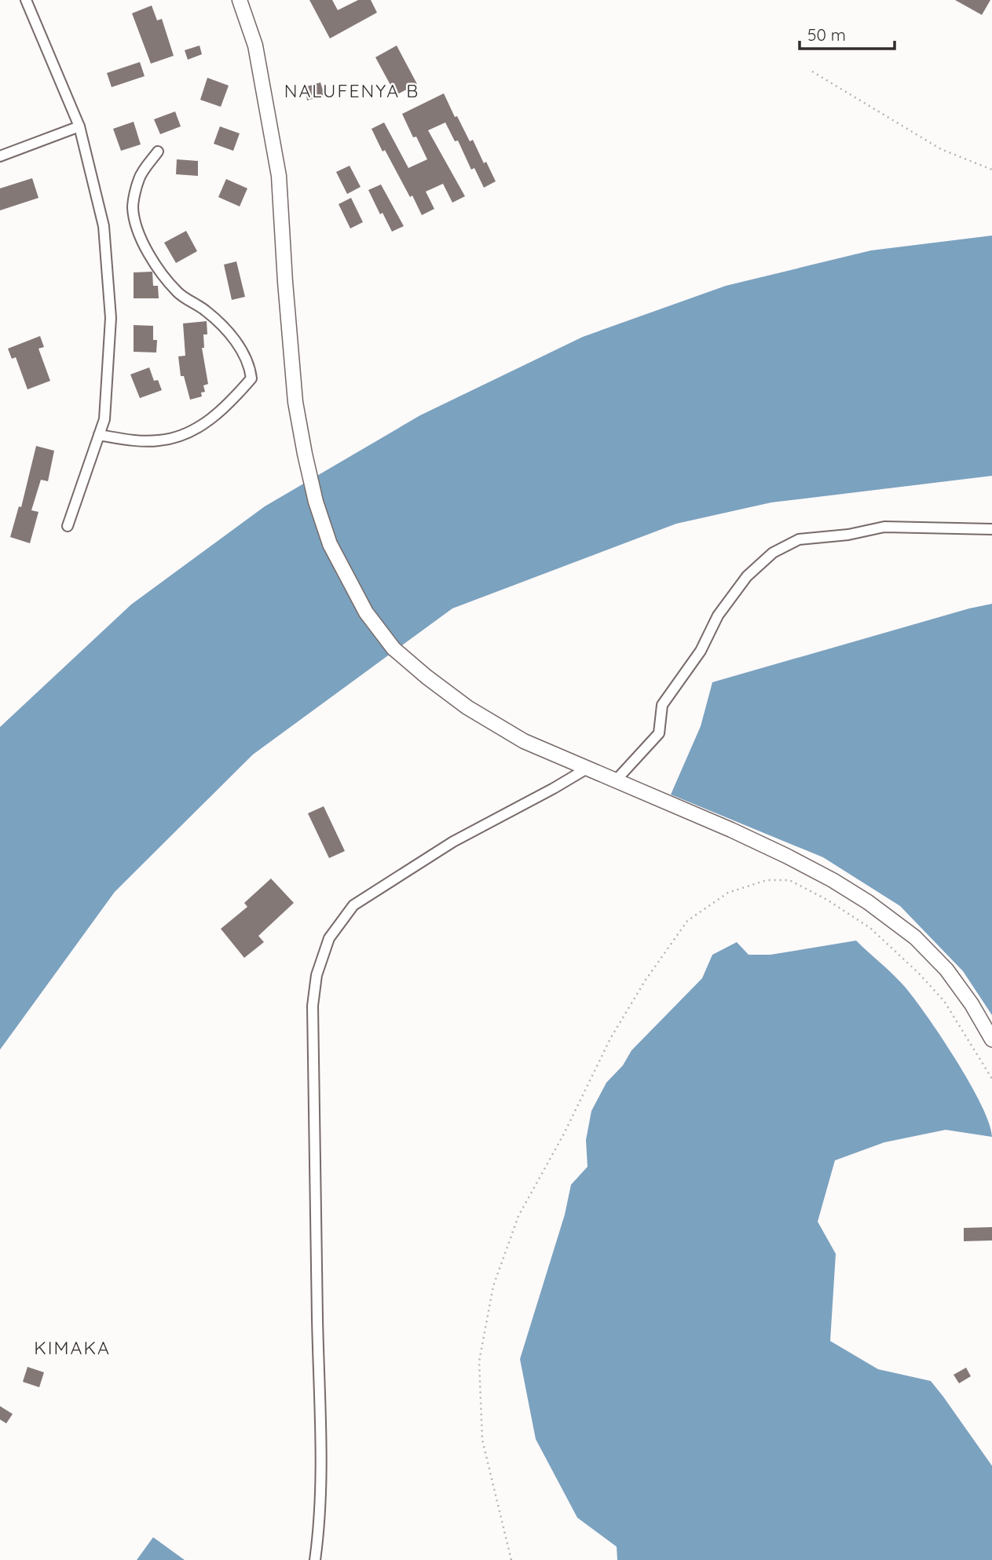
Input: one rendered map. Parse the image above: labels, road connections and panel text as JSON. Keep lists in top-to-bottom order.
{
  "districts": ["NALUFENYA B", "KIMAKA"],
  "scale_bar": "50 m"
}
